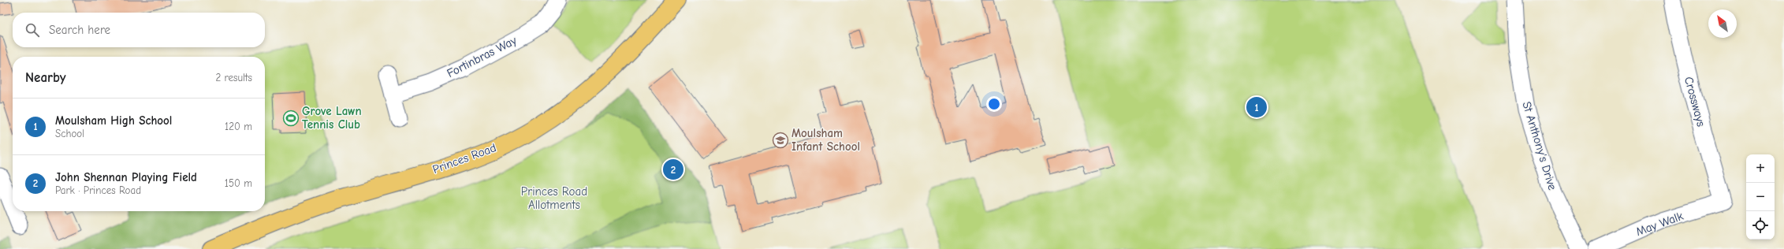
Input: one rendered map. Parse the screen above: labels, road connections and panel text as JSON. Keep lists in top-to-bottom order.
{
  "streets": {
    "main road": ["Princes Road"],
    "street": [
      "Fortinbras Way",
      "Crossways",
      "St Anthony's Drive",
      "May Walk"
    ]
  },
  "crossings": [
    ["Crossways", "May Walk"]
  ],
  "parks": ["Princes Road Allotments"],
  "places": {
    "sports": ["Grove Lawn Tennis Club"],
    "school or university": ["Moulsham Infant School"]
  },
  "north": "top left",
  "page": {
    "search": "Search here",
    "heading": ["Nearby", "2 results"],
    "pins": ["1", "2"],
    "list": [
      {
        "mark": "1",
        "name": "Moulsham High School",
        "note": "School",
        "value": "120 m"
      },
      {
        "mark": "2",
        "name": "John Shennan Playing Field",
        "note": "Park · Princes Road",
        "value": "150 m"
      }
    ],
    "map_buttons": ["+", "−"]
  }
}
